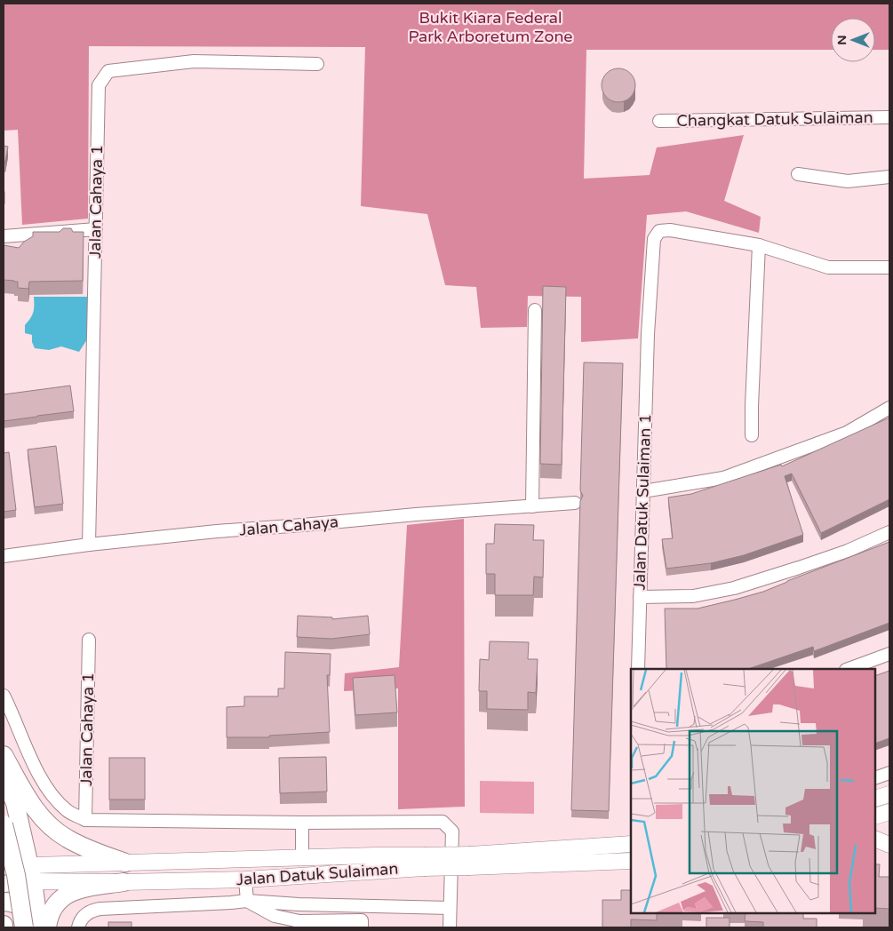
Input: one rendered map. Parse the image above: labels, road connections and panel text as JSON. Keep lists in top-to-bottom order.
{
  "streets": {
    "main road": ["Jalan Datuk Sulaiman"],
    "street": [
      "Changkat Datuk Sulaiman",
      "Jalan Cahaya 1",
      "Jalan Datuk Sulaiman 1",
      "Jalan Cahaya"
    ]
  },
  "crossings": [
    ["Jalan Cahaya 1", "Jalan Cahaya"]
  ],
  "parks": ["Bukit Kiara Federal Park Arboretum Zone"],
  "north": "left"
}
